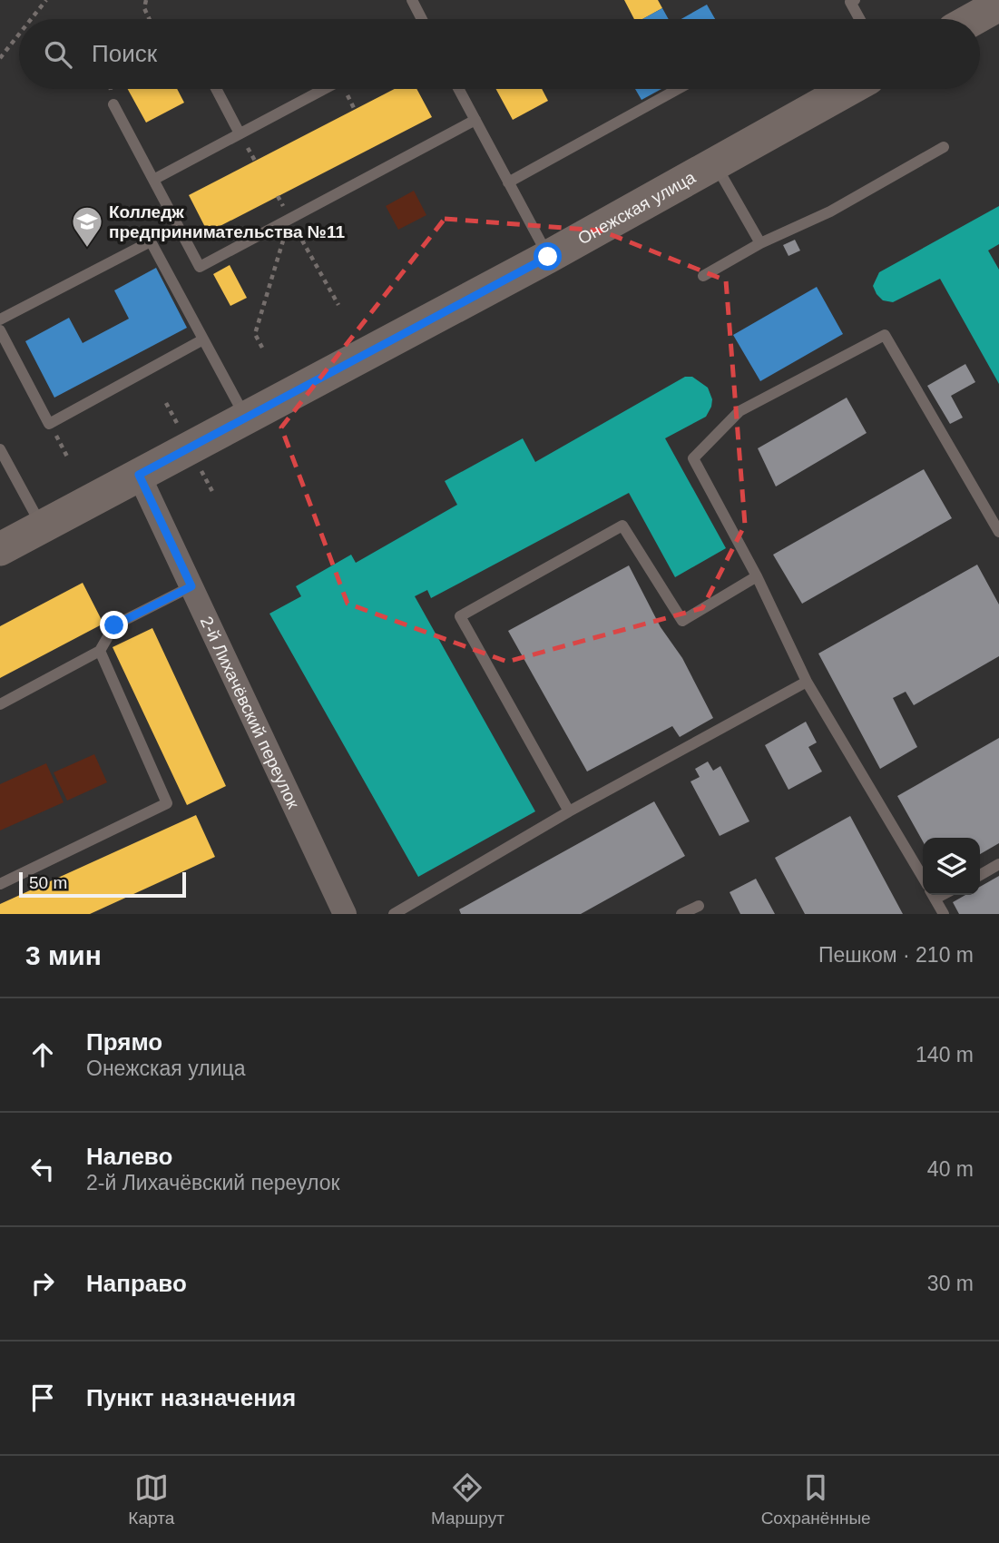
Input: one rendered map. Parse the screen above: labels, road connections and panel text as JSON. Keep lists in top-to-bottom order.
{
  "streets": {
    "main road": ["Онежская улица"],
    "street": ["2-й Лихачёвский переулок"]
  },
  "crossings": [
    ["Онежская улица", "2-й Лихачёвский переулок"]
  ],
  "places": {
    "school or university": ["Колледж предпринимательства №11"]
  },
  "scale_bar": "50 m",
  "page": {
    "search": "Поиск",
    "scale": "50 m",
    "heading": ["3 мин", "Пешком · 210 m"],
    "list": [
      ["Прямо", "Онежская улица", "140 m"],
      ["Налево", "2-й Лихачёвский переулок", "40 m"],
      ["Направо", "30 m"],
      "Пункт назначения"
    ],
    "nav": ["Карта", "Маршрут", "Сохранённые"]
  }
}
